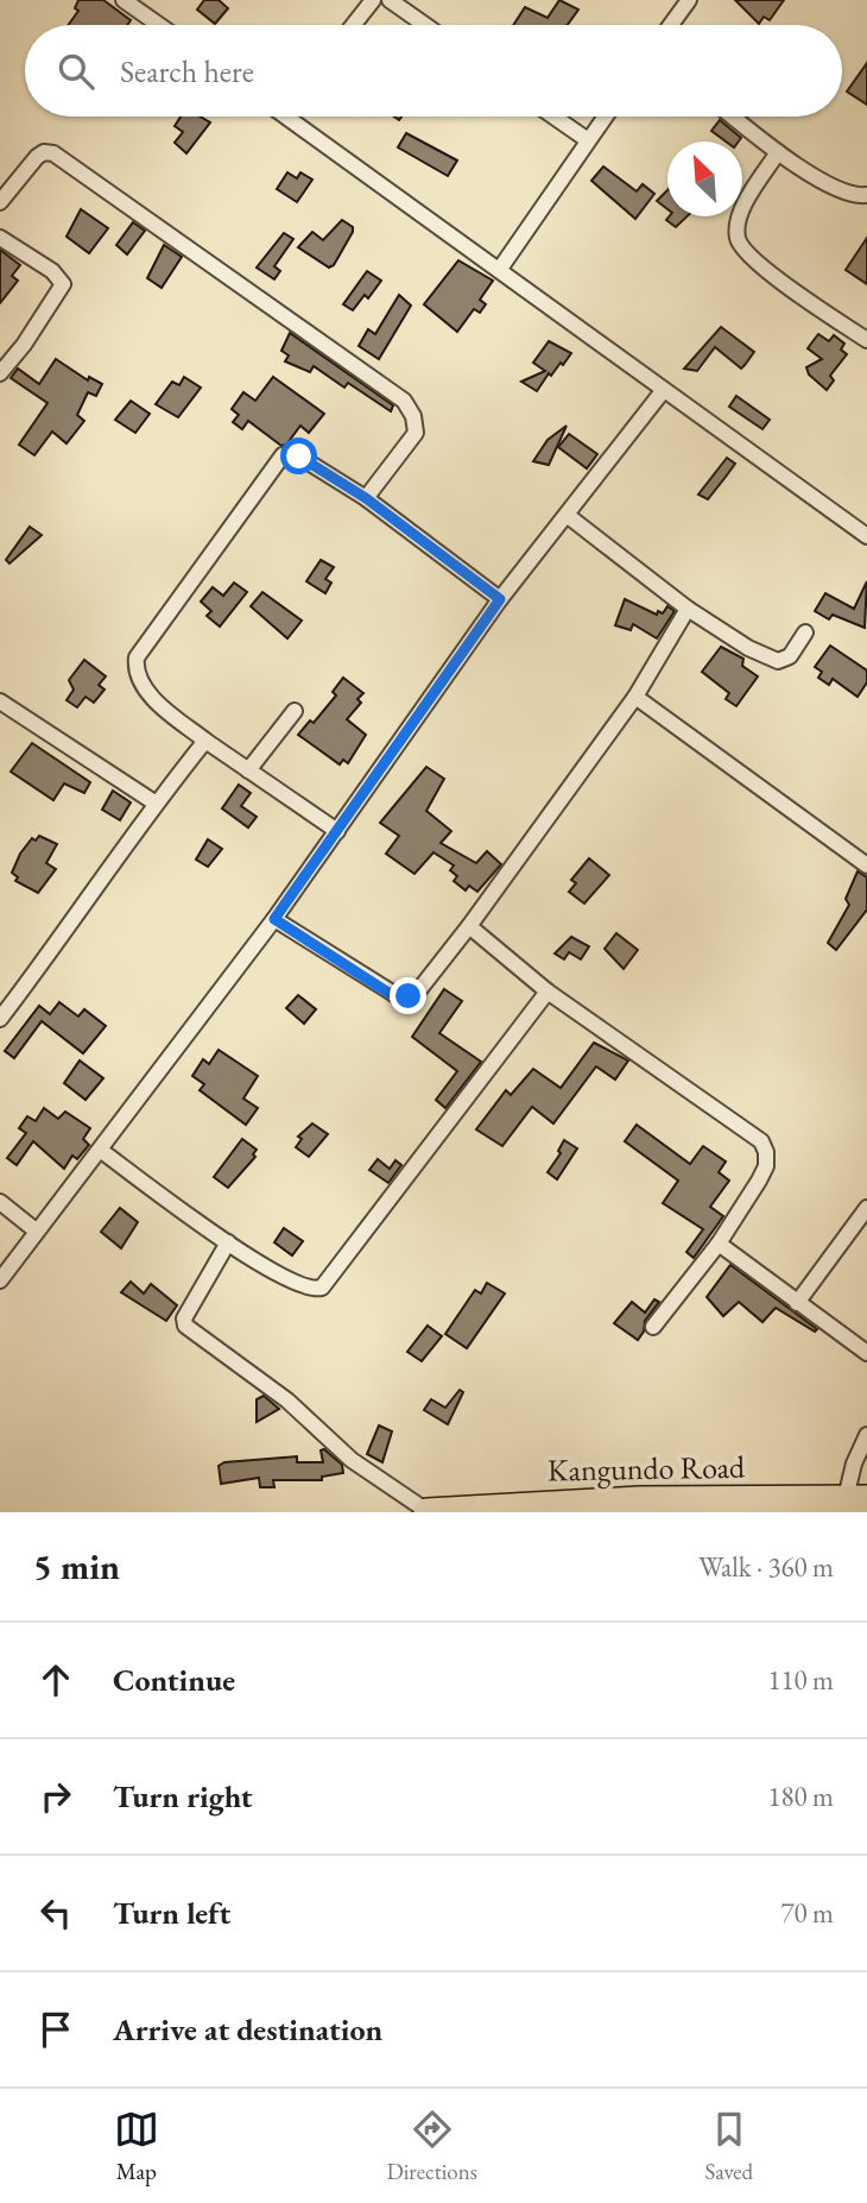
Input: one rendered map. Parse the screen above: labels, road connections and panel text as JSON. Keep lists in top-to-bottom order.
{
  "streets": {
    "highway": ["Kangundo Road"]
  },
  "north": "top left",
  "page": {
    "search": "Search here",
    "heading": ["5 min", "Walk · 360 m"],
    "list": [
      ["Continue", "110 m"],
      ["Turn right", "180 m"],
      ["Turn left", "70 m"],
      "Arrive at destination"
    ],
    "nav": ["Map", "Directions", "Saved"]
  }
}
